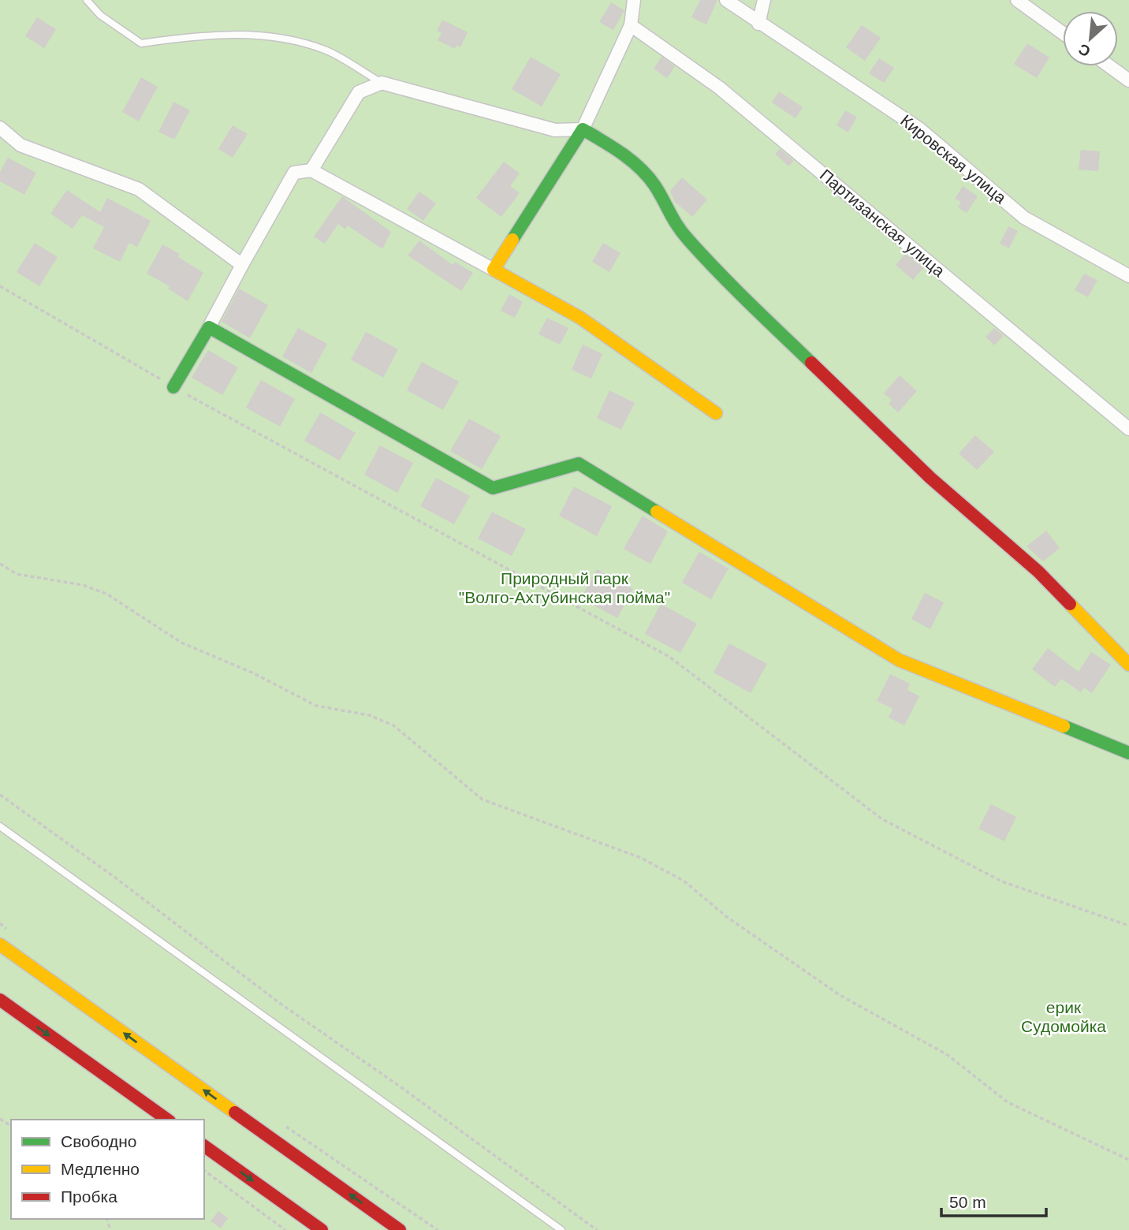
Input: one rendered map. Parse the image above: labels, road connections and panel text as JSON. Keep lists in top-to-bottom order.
{
  "streets": {
    "street": ["Кировская улица", "Партизанская улица"]
  },
  "parks": ["Природный парк \"Волго-Ахтубинская пойма\"", "ерик Судомойка"],
  "legend": ["Свободно", "Медленно", "Пробка"],
  "scale_bar": "50 m",
  "north": "bottom left"
}
